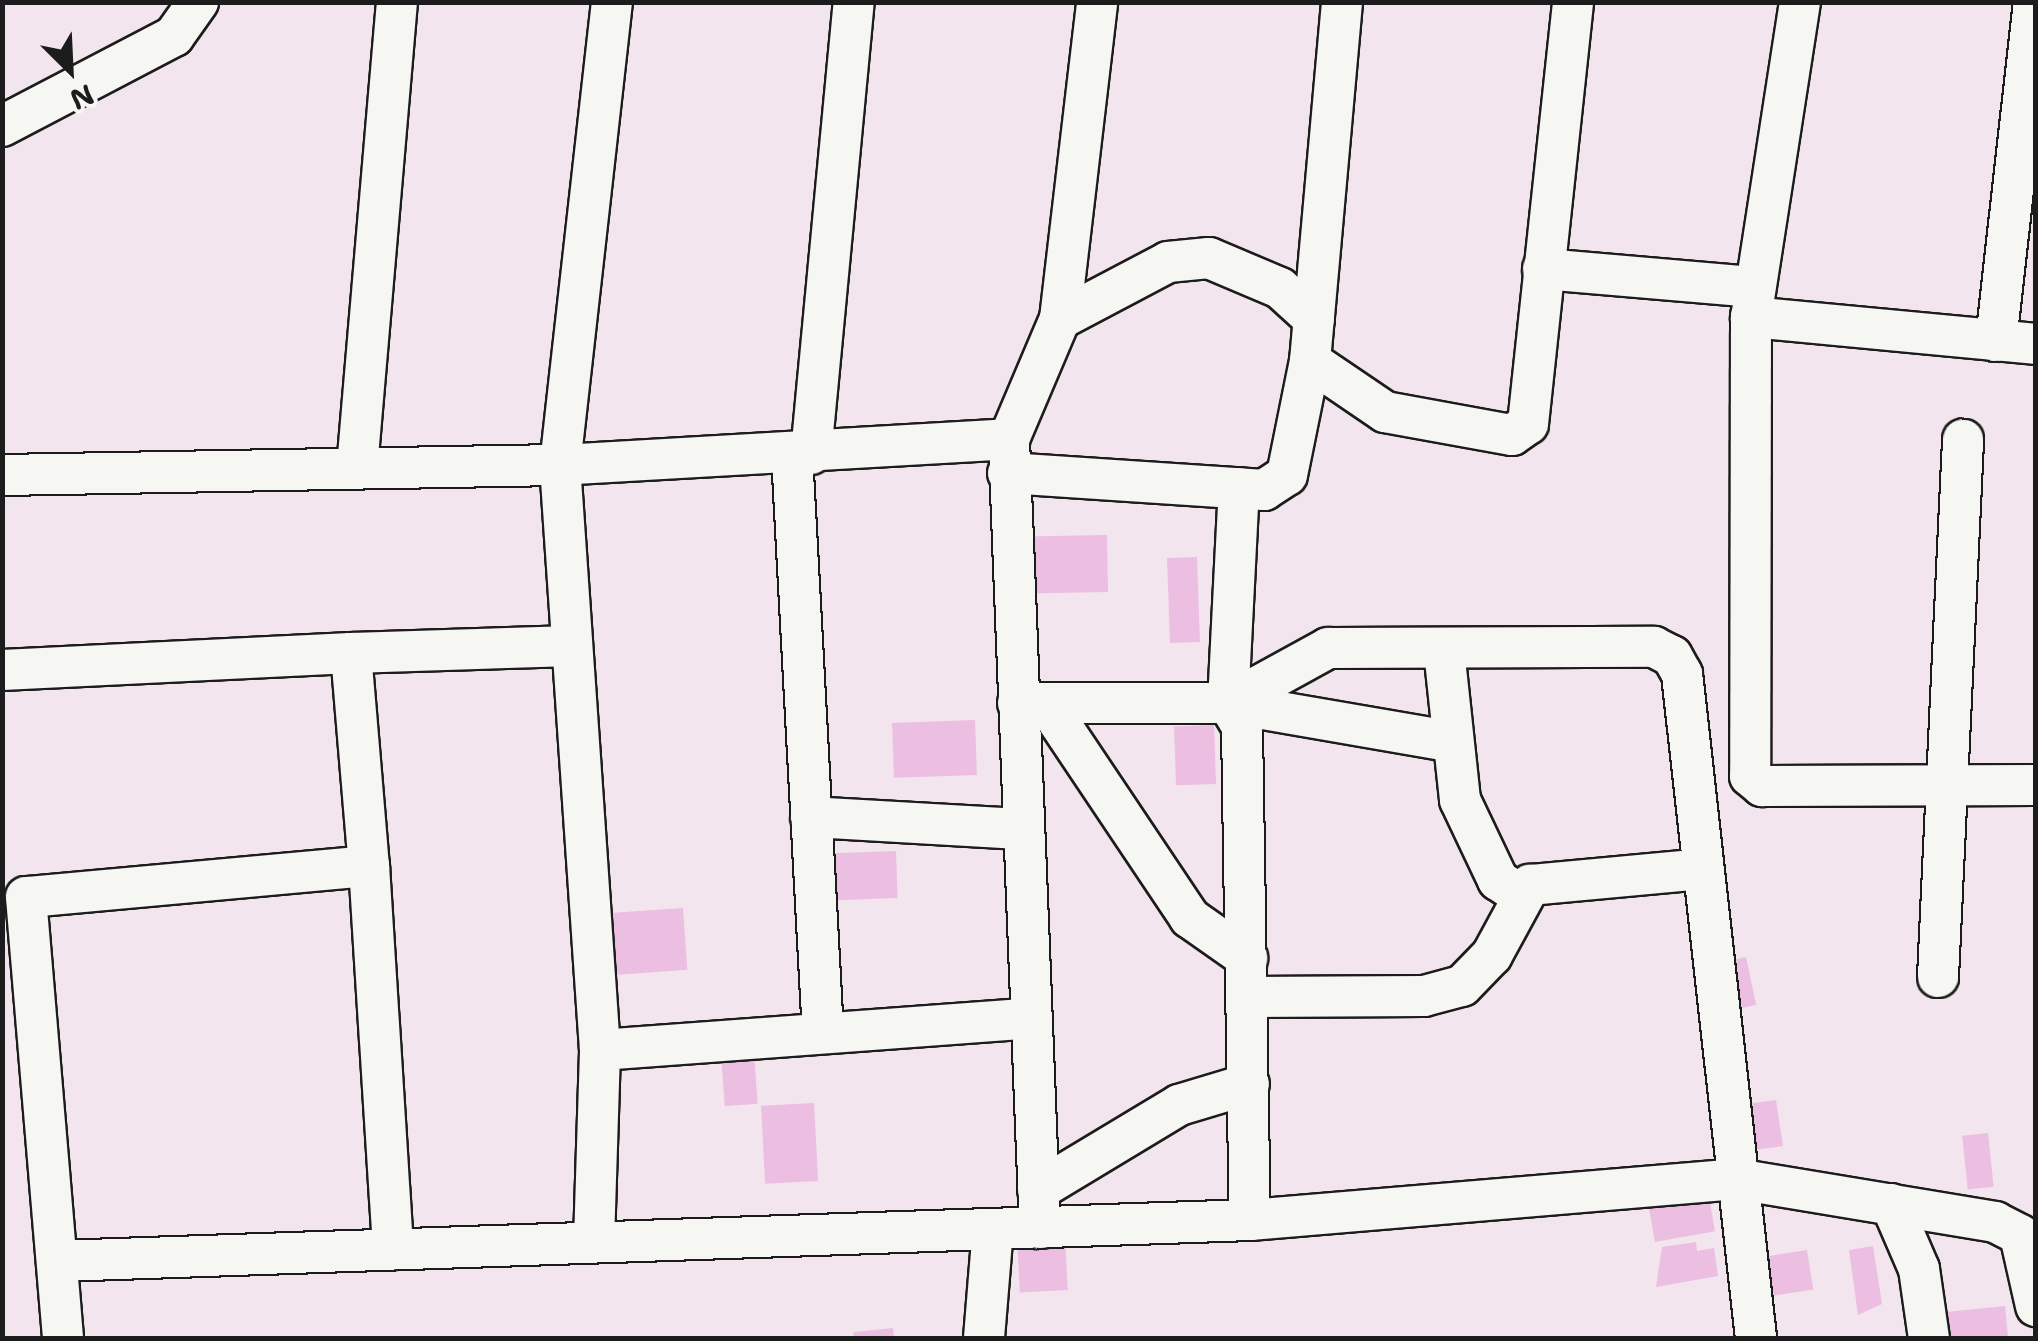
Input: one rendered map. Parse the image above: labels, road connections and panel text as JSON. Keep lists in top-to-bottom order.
{
  "north": "bottom right"
}
